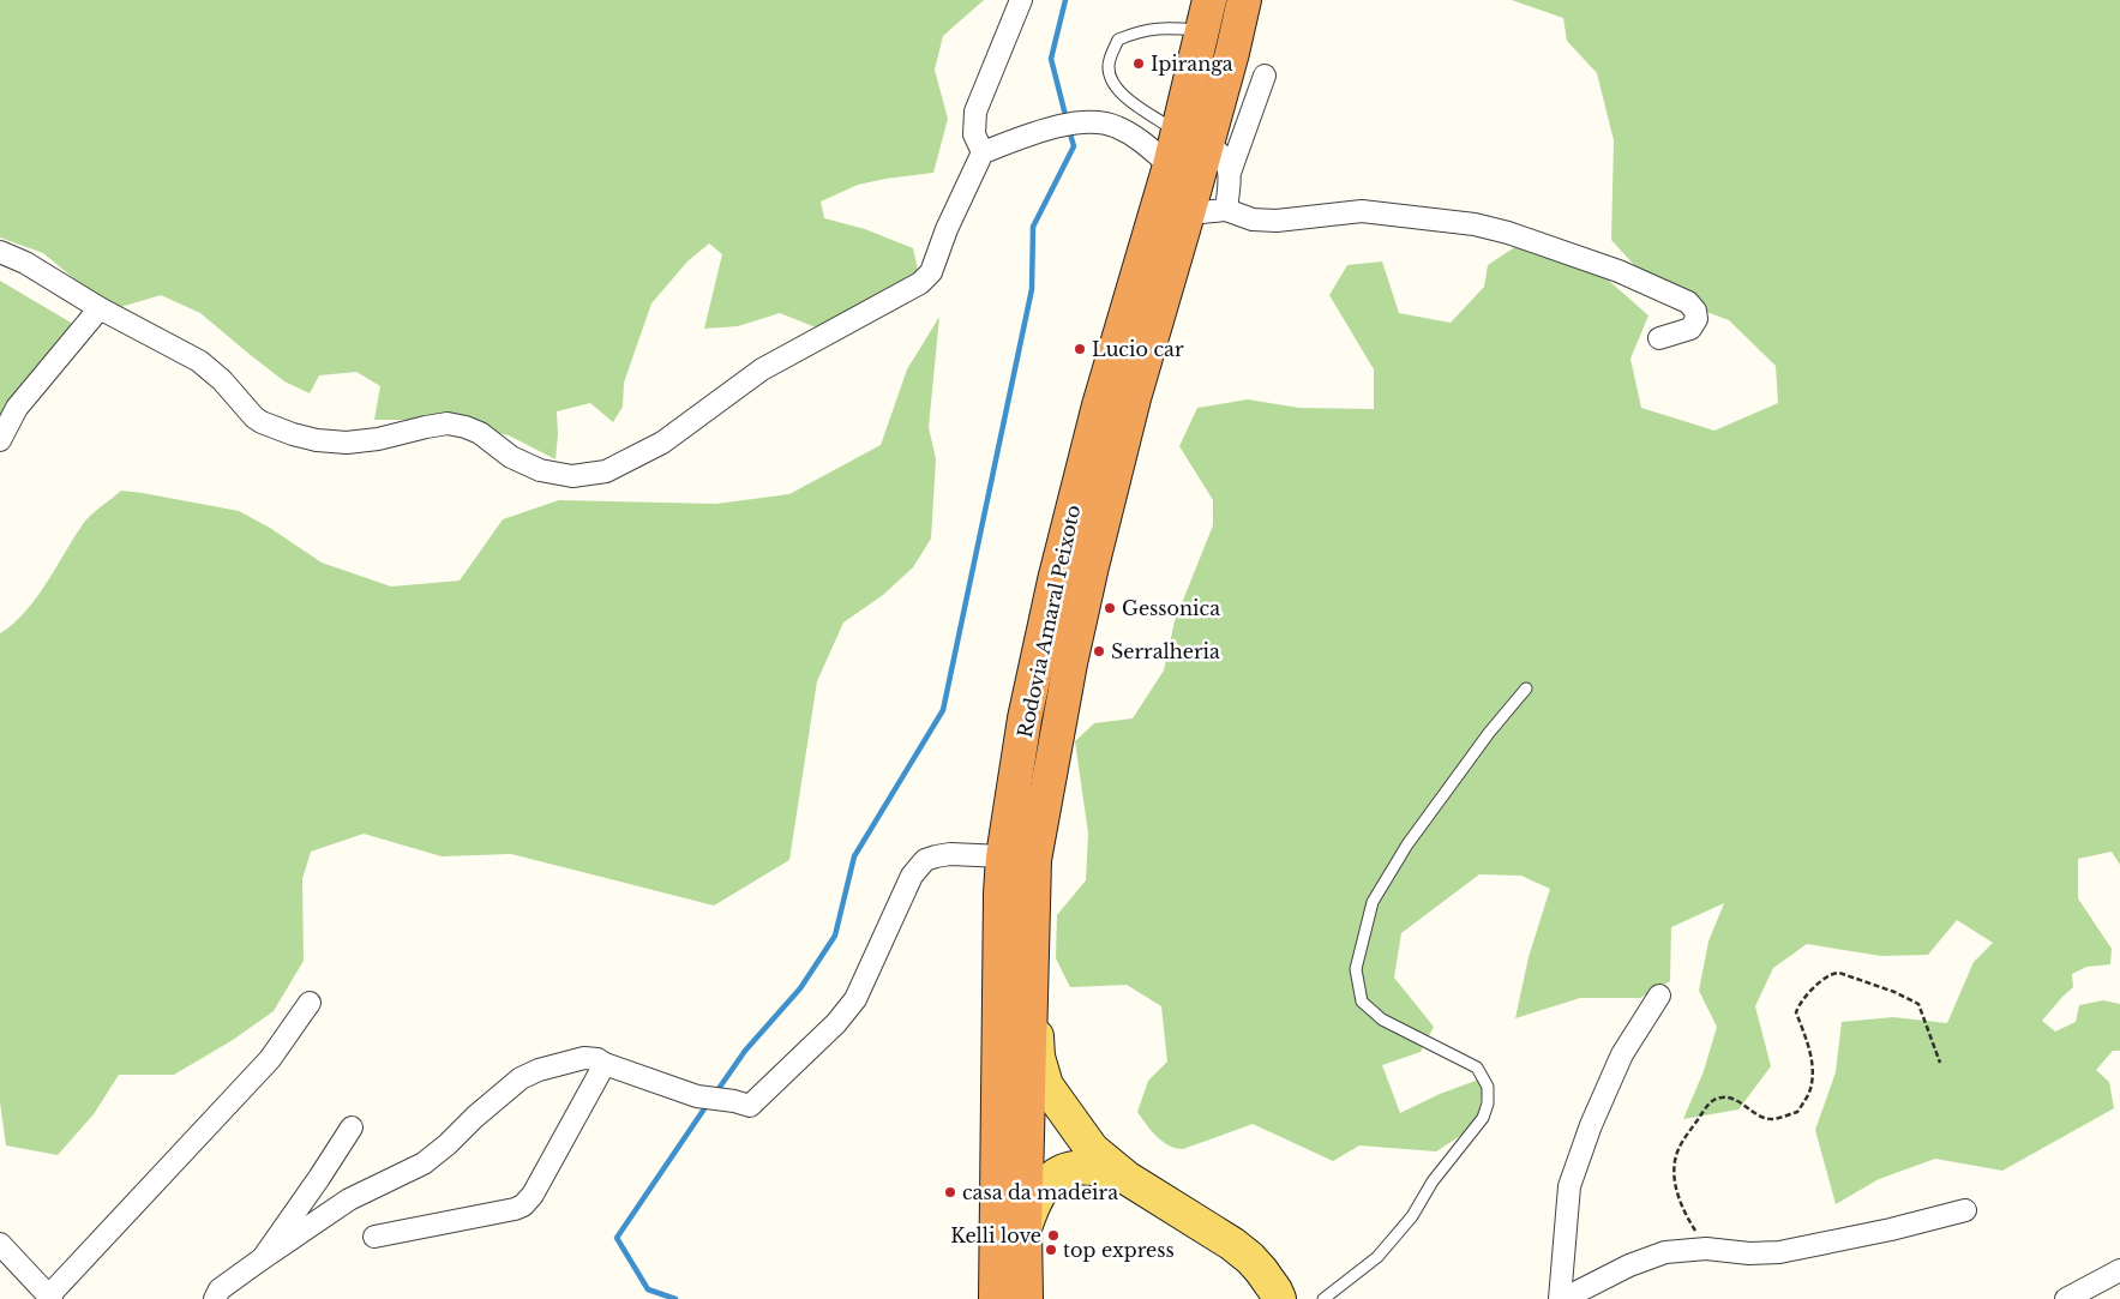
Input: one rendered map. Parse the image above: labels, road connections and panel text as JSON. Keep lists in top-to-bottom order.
{
  "streets": {
    "highway": ["Rodovia Amaral Peixoto"]
  },
  "places": [
    "Ipiranga",
    "Lucio car",
    "Gessonica",
    "Serralheria",
    "casa da madeira",
    "Kelli love",
    "top express"
  ]
}
